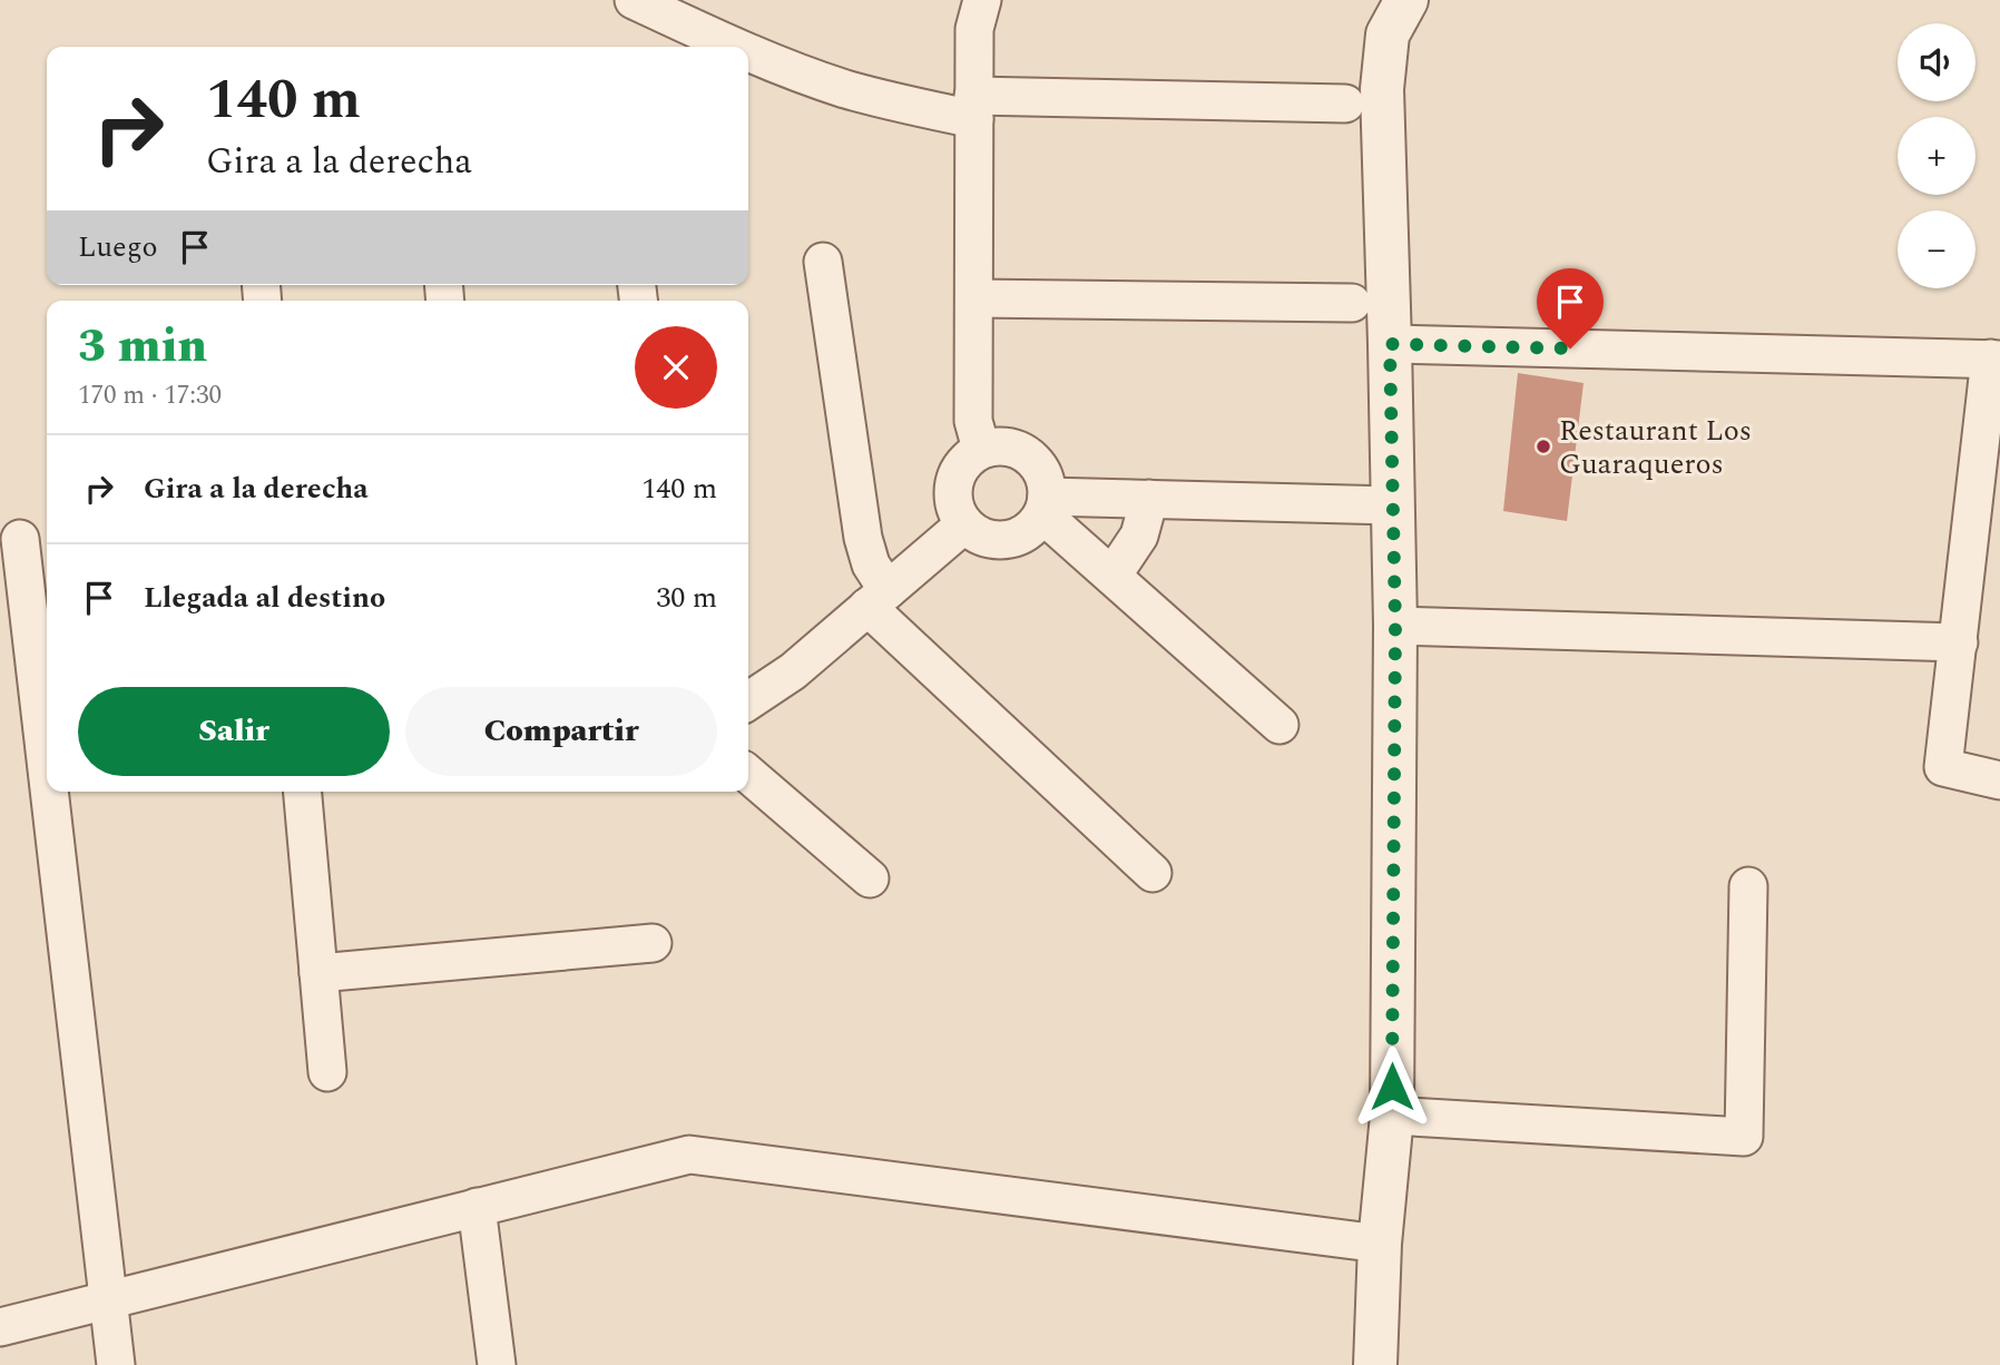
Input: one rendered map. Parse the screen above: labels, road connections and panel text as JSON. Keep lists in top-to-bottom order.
{
  "places": ["Restaurant Los Guaraqueros"],
  "page": {
    "map_buttons": ["+", "−"],
    "turn": ["140 m", "Gira a la derecha"],
    "then": "Luego",
    "heading": ["3 min", "170 m · 17:30"],
    "list": [
      {
        "name": "Gira a la derecha",
        "value": "140 m"
      },
      {
        "name": "Llegada al destino",
        "value": "30 m"
      }
    ],
    "buttons": ["Salir", "Compartir"]
  }
}
